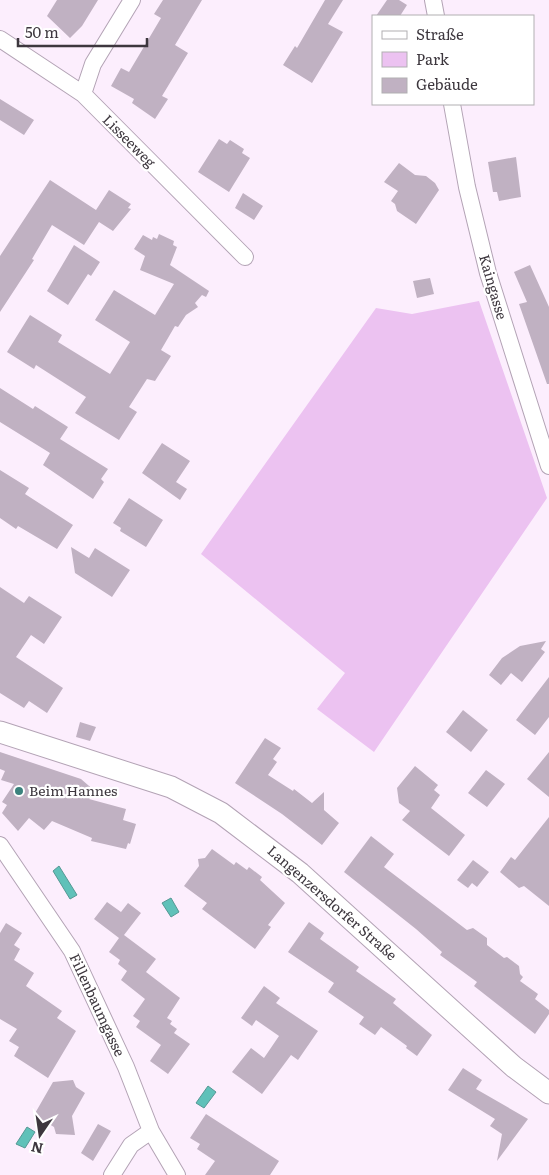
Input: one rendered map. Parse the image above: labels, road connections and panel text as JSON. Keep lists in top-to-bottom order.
{
  "streets": {
    "main road": ["Langenzersdorfer Straße"],
    "street": ["Lisseeweg", "Kaingasse", "Fillenbaumgasse"]
  },
  "places": ["Beim Hannes"],
  "legend": ["Straße", "Park", "Gebäude"],
  "scale_bar": "50 m",
  "north": "bottom"
}
